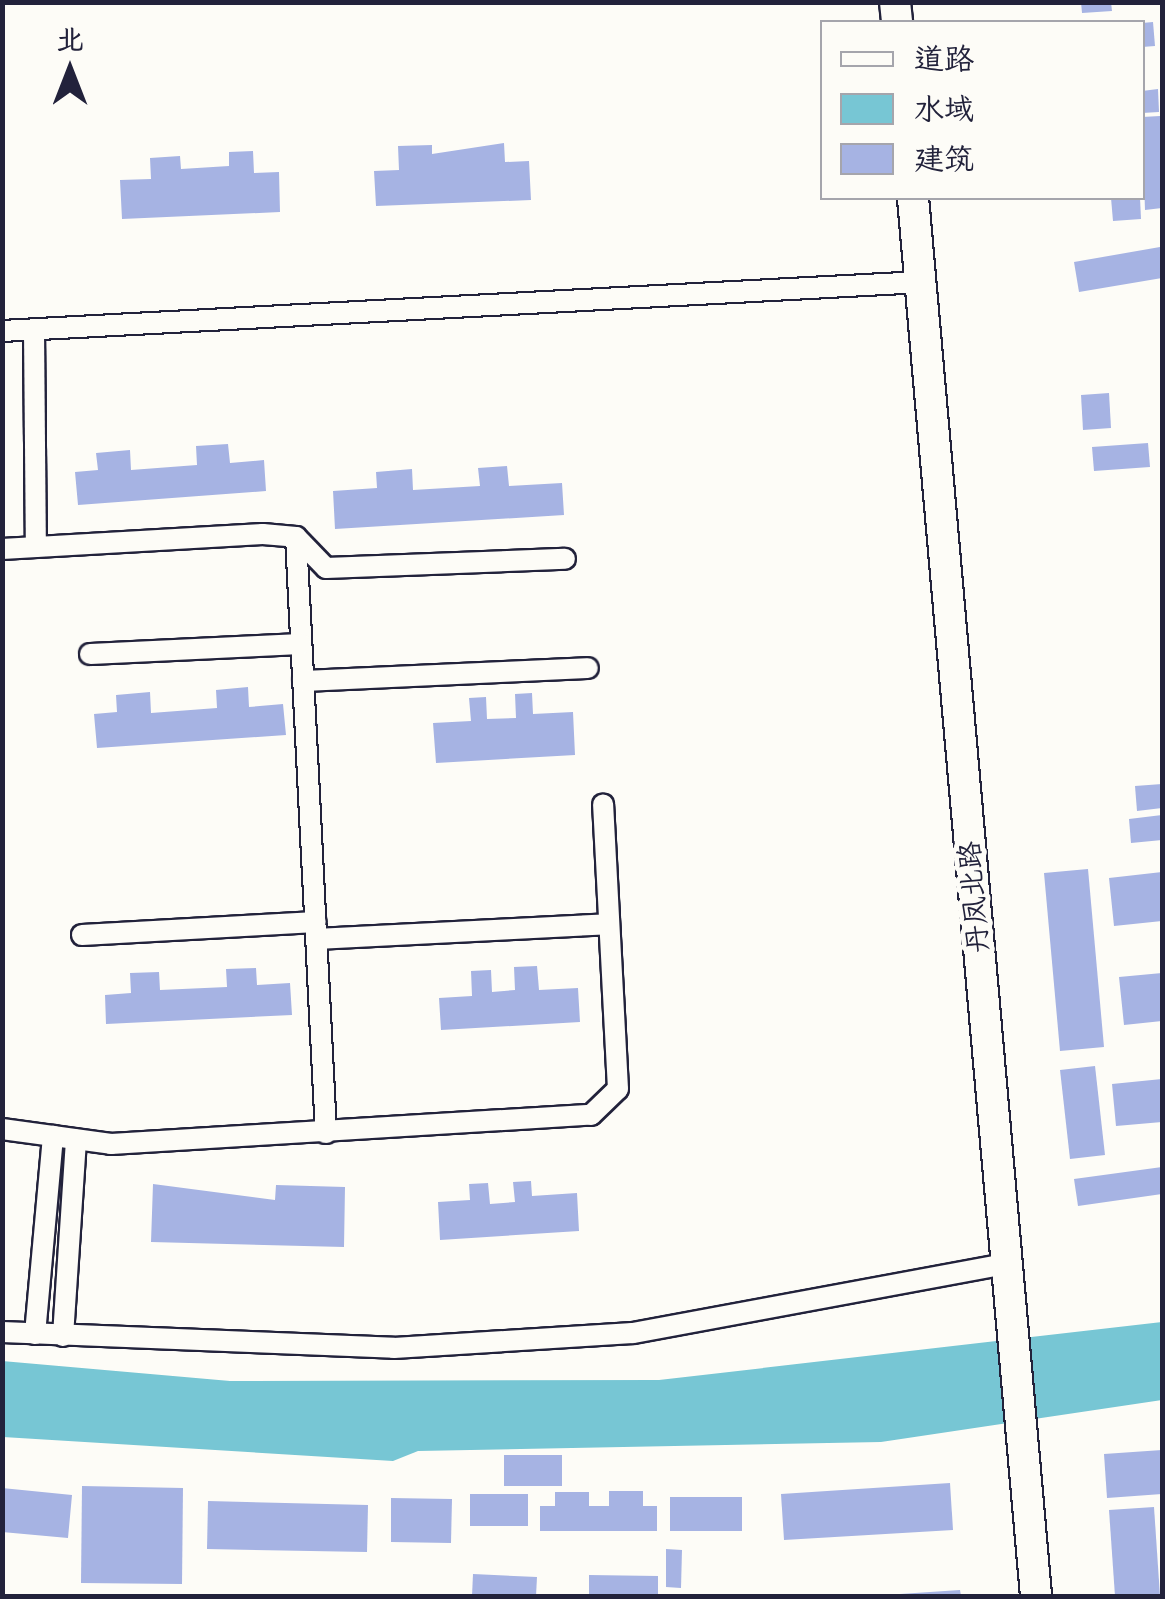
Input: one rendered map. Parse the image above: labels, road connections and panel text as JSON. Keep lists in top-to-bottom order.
{
  "streets": {
    "main road": ["丹凤北路"]
  },
  "legend": ["道路", "水域", "建筑"],
  "north": "top"
}
